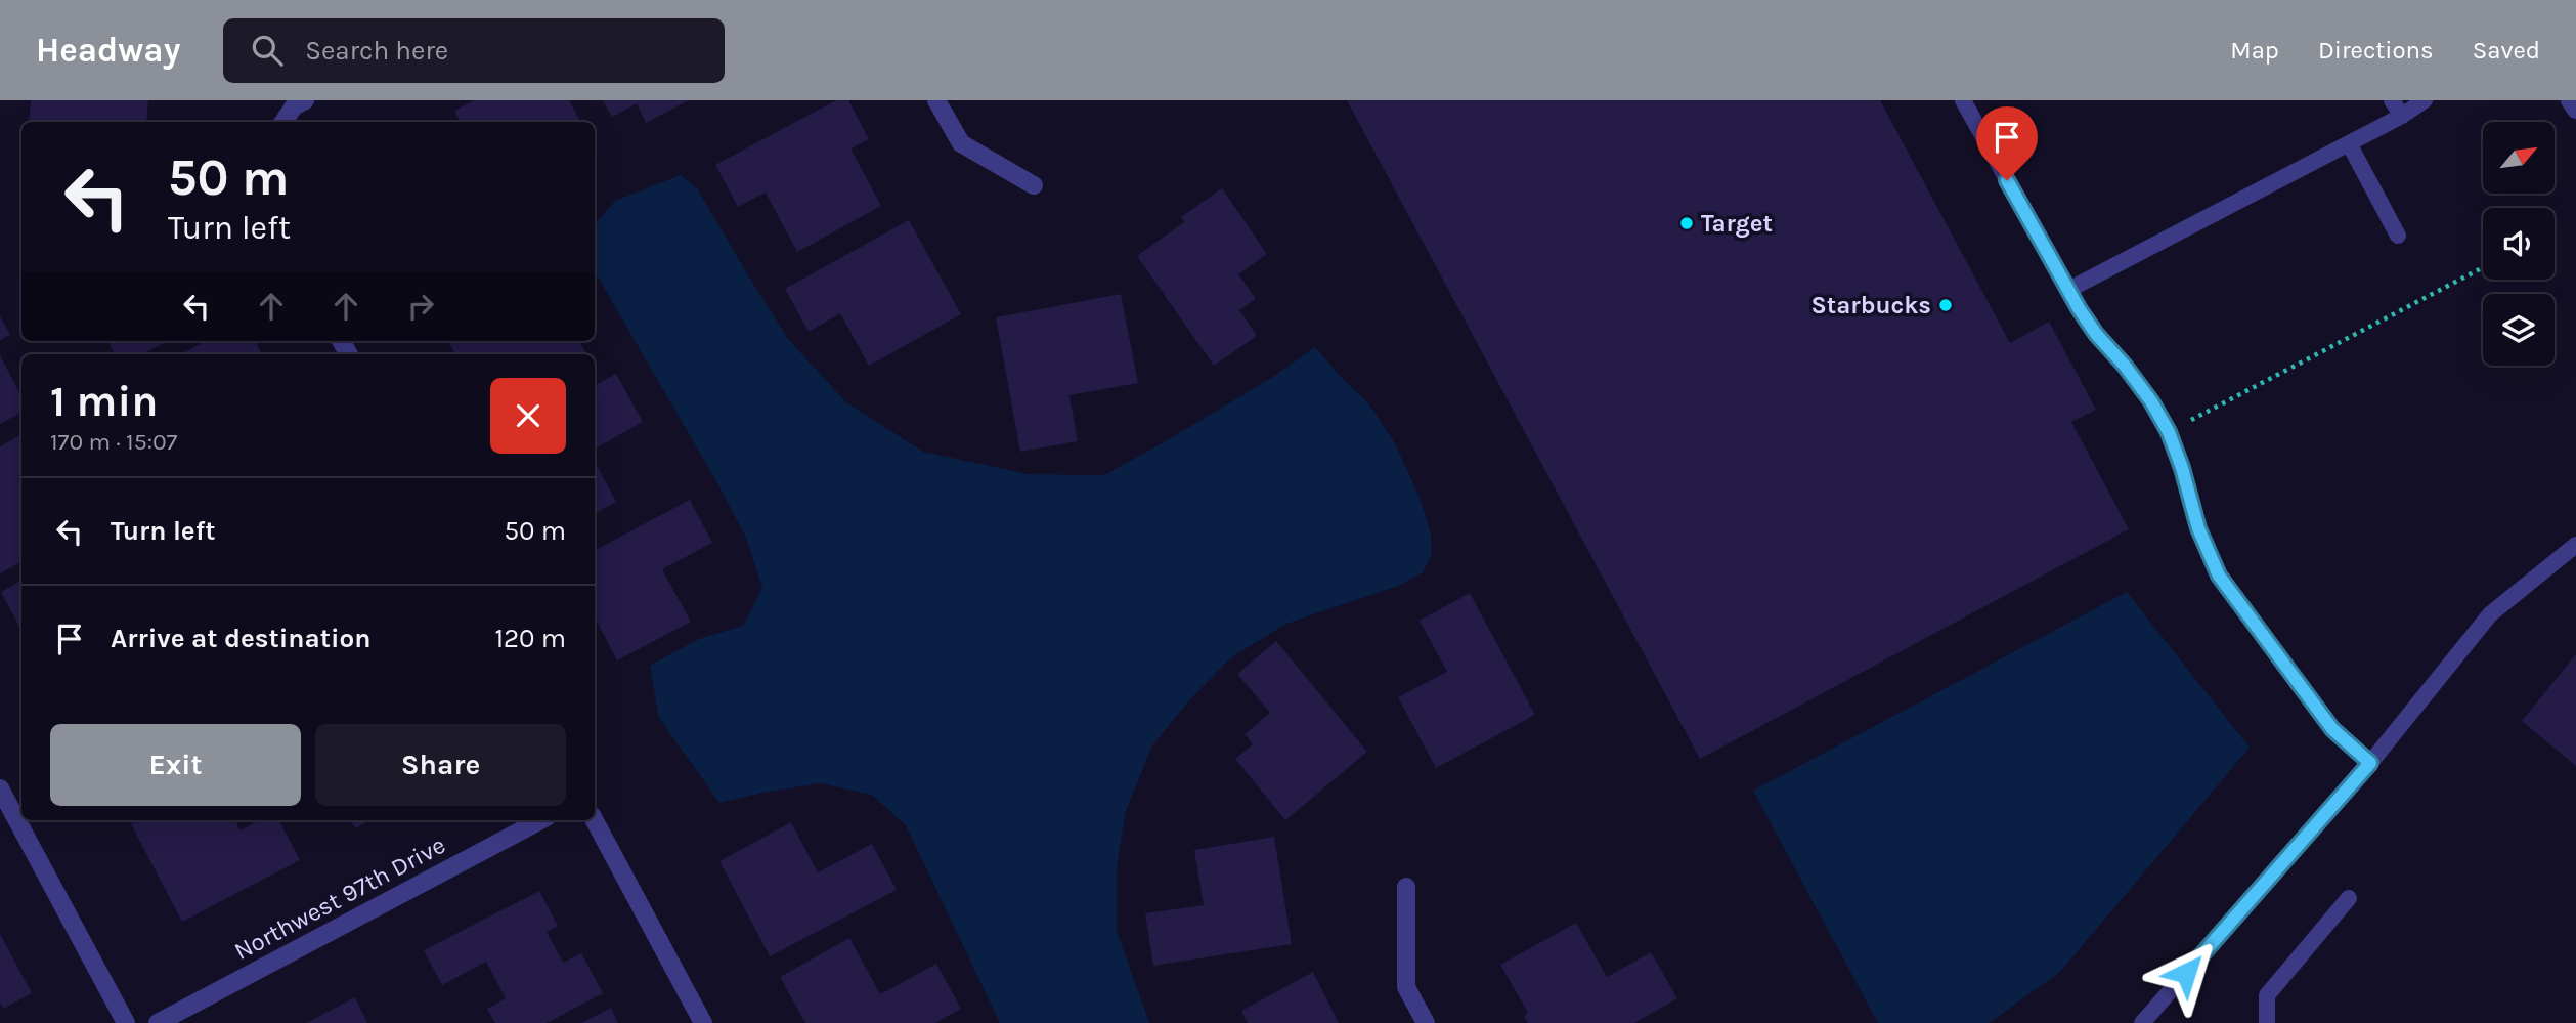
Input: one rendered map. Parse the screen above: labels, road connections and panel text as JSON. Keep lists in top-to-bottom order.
{
  "streets": {
    "street": ["Northwest 97th Drive"]
  },
  "places": ["Target", "Starbucks"],
  "north": "top right",
  "page": {
    "header": "Headway",
    "search": "Search here",
    "nav": ["Map", "Directions", "Saved"],
    "turn": ["50 m", "Turn left"],
    "heading": ["1 min", "170 m · 15:07"],
    "list": [
      {
        "name": "Turn left",
        "value": "50 m"
      },
      {
        "name": "Arrive at destination",
        "value": "120 m"
      }
    ],
    "buttons": ["Exit", "Share"]
  }
}
